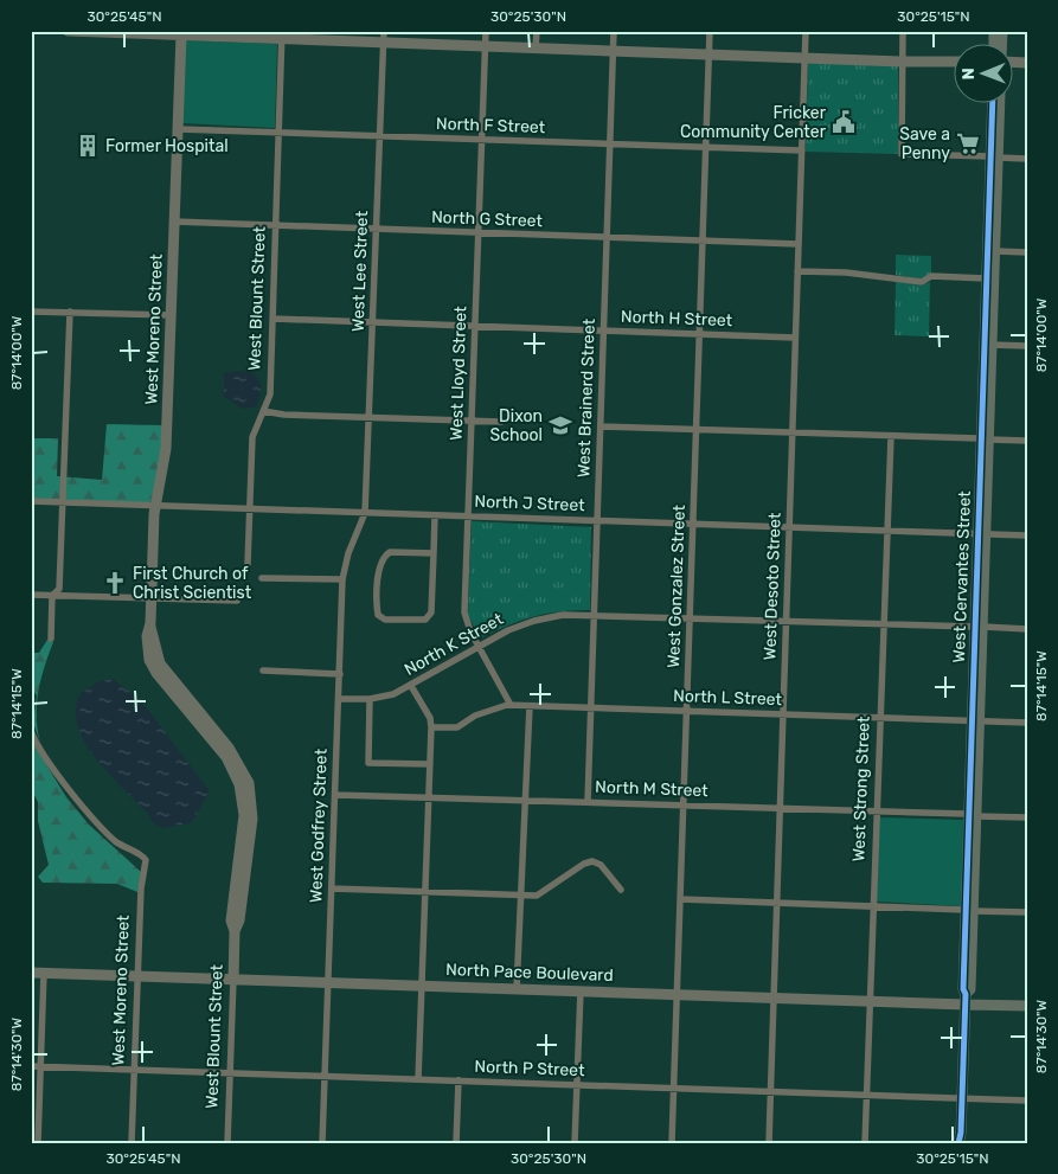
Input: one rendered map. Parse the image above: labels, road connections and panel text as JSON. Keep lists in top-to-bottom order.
{
  "streets": {
    "main road": ["West Cervantes Street", "North Pace Boulevard"],
    "street": [
      "North F Street",
      "North G Street",
      "West Lee Street",
      "West Blount Street",
      "North H Street",
      "West Moreno Street",
      "West Lloyd Street",
      "West Brainerd Street",
      "North J Street",
      "West Gonzalez Street",
      "West Desoto Street",
      "North K Street",
      "North L Street",
      "North M Street",
      "West Strong Street",
      "West Godfrey Street",
      "North P Street"
    ]
  },
  "crossings": [
    ["North F Street", "West Lee Street"],
    ["North F Street", "West Blount Street"],
    ["North F Street", "West Moreno Street"],
    ["North F Street", "West Lloyd Street"],
    ["North F Street", "West Brainerd Street"],
    ["North F Street", "West Gonzalez Street"],
    ["North F Street", "West Desoto Street"],
    ["North G Street", "West Lee Street"],
    ["North G Street", "West Blount Street"],
    ["North G Street", "West Moreno Street"],
    ["North G Street", "West Lloyd Street"],
    ["North G Street", "West Brainerd Street"],
    ["North G Street", "West Gonzalez Street"],
    ["North G Street", "West Desoto Street"],
    ["West Lee Street", "North H Street"],
    ["West Lee Street", "North J Street"],
    ["West Lee Street", "West Godfrey Street"],
    ["West Blount Street", "North H Street"],
    ["West Blount Street", "West Moreno Street"],
    ["West Blount Street", "North J Street"],
    ["West Blount Street", "North Pace Boulevard"],
    ["West Blount Street", "North P Street"],
    ["North H Street", "West Lloyd Street"],
    ["North H Street", "West Brainerd Street"],
    ["North H Street", "West Gonzalez Street"],
    ["North H Street", "West Desoto Street"],
    ["West Moreno Street", "North J Street"],
    ["West Moreno Street", "North Pace Boulevard"],
    ["West Moreno Street", "North P Street"],
    ["West Lloyd Street", "North J Street"],
    ["West Lloyd Street", "North K Street"],
    ["West Lloyd Street", "North L Street"],
    ["West Brainerd Street", "North J Street"],
    ["West Brainerd Street", "North K Street"],
    ["West Brainerd Street", "North L Street"],
    ["West Brainerd Street", "North M Street"],
    ["North J Street", "West Cervantes Street"],
    ["North J Street", "West Gonzalez Street"],
    ["North J Street", "West Desoto Street"],
    ["North J Street", "West Strong Street"],
    ["North J Street", "West Godfrey Street"],
    ["West Cervantes Street", "North K Street"],
    ["West Cervantes Street", "North L Street"],
    ["West Cervantes Street", "North M Street"],
    ["West Cervantes Street", "North Pace Boulevard"],
    ["West Cervantes Street", "North P Street"],
    ["West Gonzalez Street", "North K Street"],
    ["West Gonzalez Street", "North L Street"],
    ["West Gonzalez Street", "North M Street"],
    ["West Gonzalez Street", "North Pace Boulevard"],
    ["West Gonzalez Street", "North P Street"],
    ["West Desoto Street", "North K Street"],
    ["West Desoto Street", "North L Street"],
    ["West Desoto Street", "North M Street"],
    ["West Desoto Street", "North Pace Boulevard"],
    ["West Desoto Street", "North P Street"],
    ["North K Street", "West Strong Street"],
    ["North K Street", "West Godfrey Street"],
    ["North L Street", "West Strong Street"],
    ["North M Street", "West Strong Street"],
    ["North M Street", "West Godfrey Street"],
    ["West Strong Street", "North Pace Boulevard"],
    ["West Strong Street", "North P Street"],
    ["West Godfrey Street", "North Pace Boulevard"],
    ["West Godfrey Street", "North P Street"]
  ],
  "places": {
    "public building": ["Fricker Community Center"],
    "supermarket": ["Save a Penny"],
    "building": ["Former Hospital"],
    "school or university": ["Dixon School"],
    "church": ["First Church of Christ Scientist"]
  },
  "north": "left",
  "coordinates": [
    "30°25'45\"N",
    "30°25'30\"N",
    "30°25'15\"N",
    "87°14'00\"W",
    "87°14'15\"W",
    "87°14'30\"W"
  ]
}
